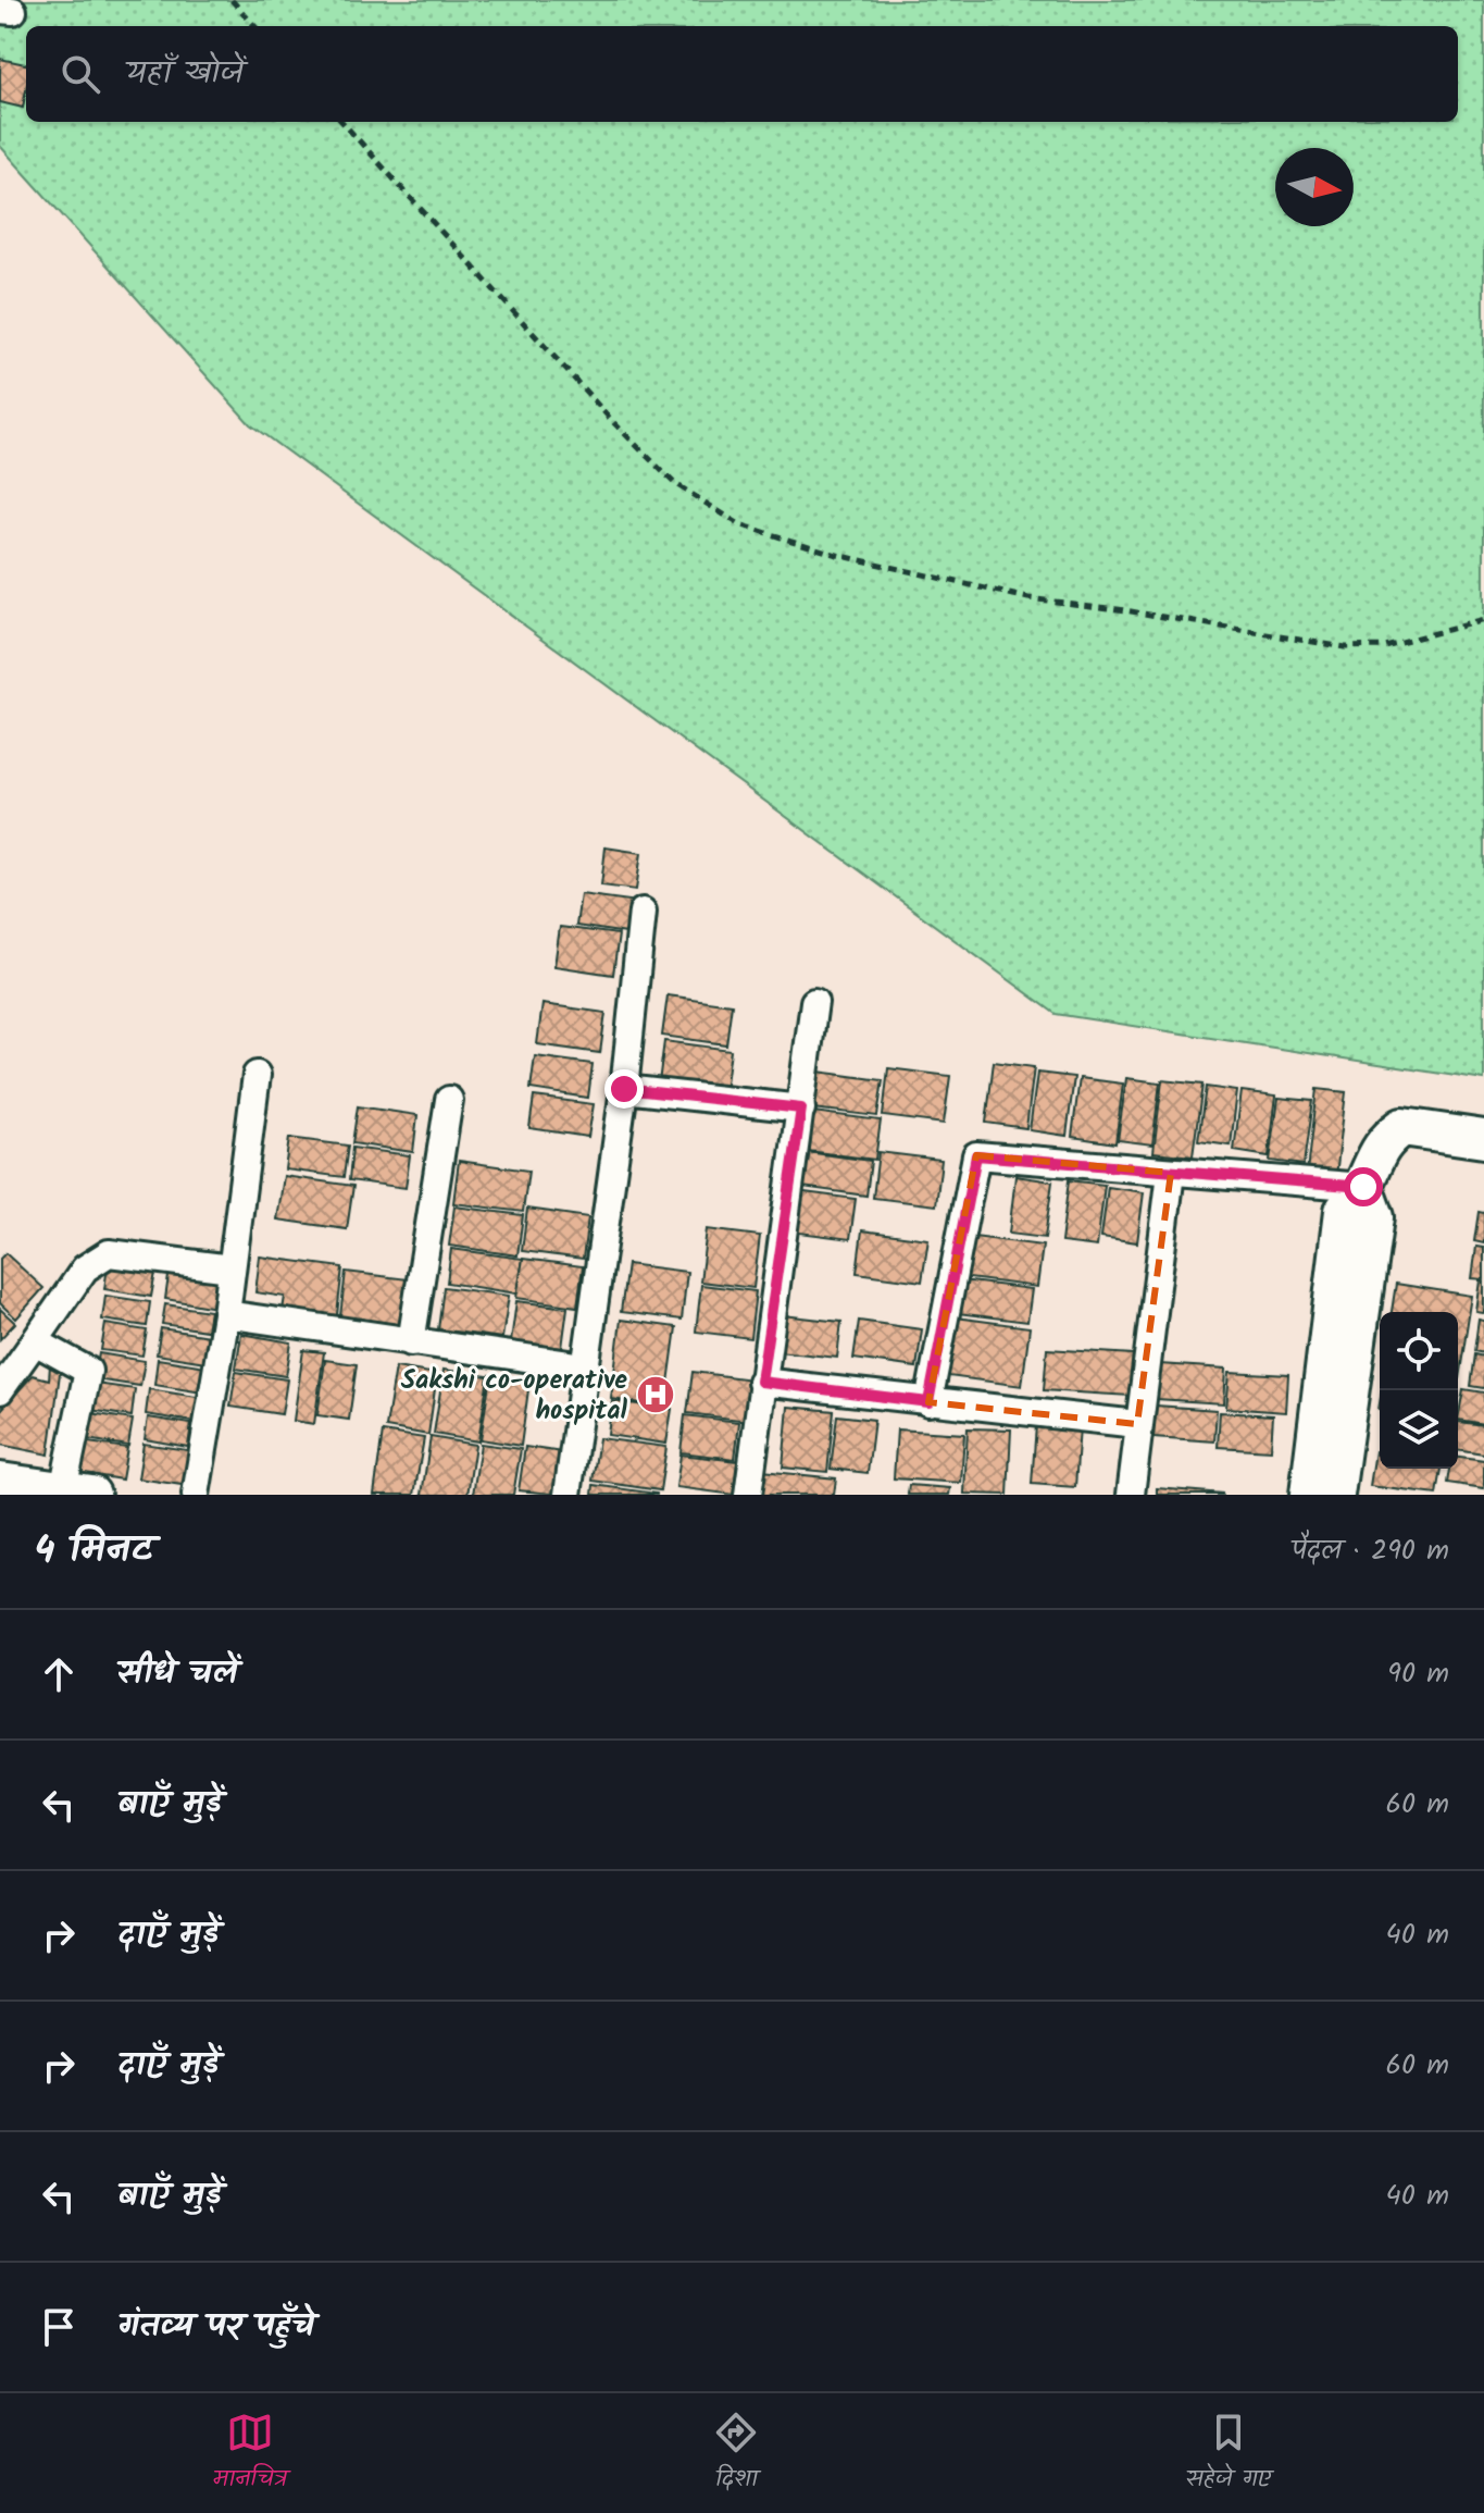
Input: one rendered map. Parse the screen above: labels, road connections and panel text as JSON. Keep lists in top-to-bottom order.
{
  "places": {
    "hospital": ["Sakshi co-operative hospital"]
  },
  "north": "right",
  "page": {
    "search": "यहाँ खोजें",
    "heading": ["4 मिनट", "पैदल · 290 m"],
    "list": [
      ["सीधे चलें", "90 m"],
      ["बाएँ मुड़ें", "60 m"],
      ["दाएँ मुड़ें", "40 m"],
      ["दाएँ मुड़ें", "60 m"],
      ["बाएँ मुड़ें", "40 m"],
      "गंतव्य पर पहुँचे"
    ],
    "nav": ["मानचित्र", "दिशा", "सहेजे गए"]
  }
}
